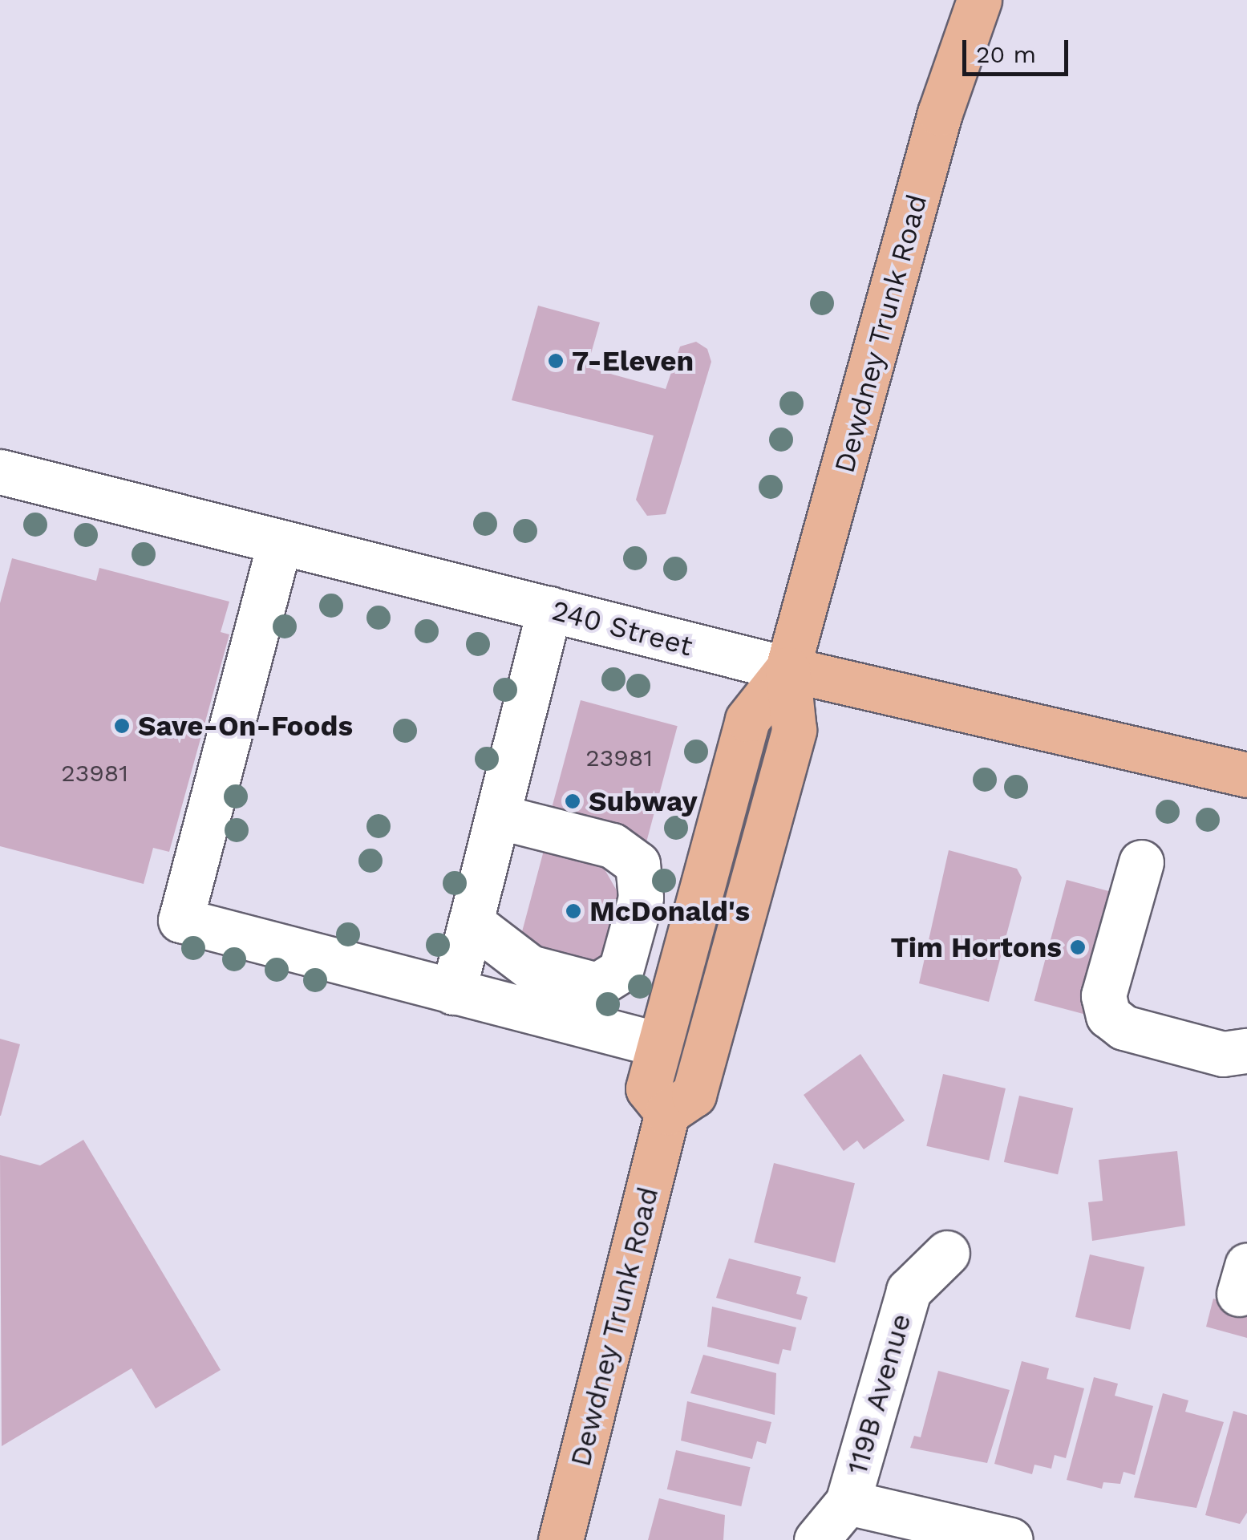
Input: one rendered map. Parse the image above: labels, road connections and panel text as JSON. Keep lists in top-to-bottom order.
{
  "streets": {
    "main road": ["Dewdney Trunk Road", "240 Street"],
    "street": ["119B Avenue"]
  },
  "crossings": [
    ["Dewdney Trunk Road", "240 Street"]
  ],
  "places": [
    "7-Eleven",
    "Save-On-Foods",
    "Subway",
    "McDonald's",
    "Tim Hortons"
  ],
  "house_numbers": ["23981", "23981"],
  "scale_bar": "20 m"
}
